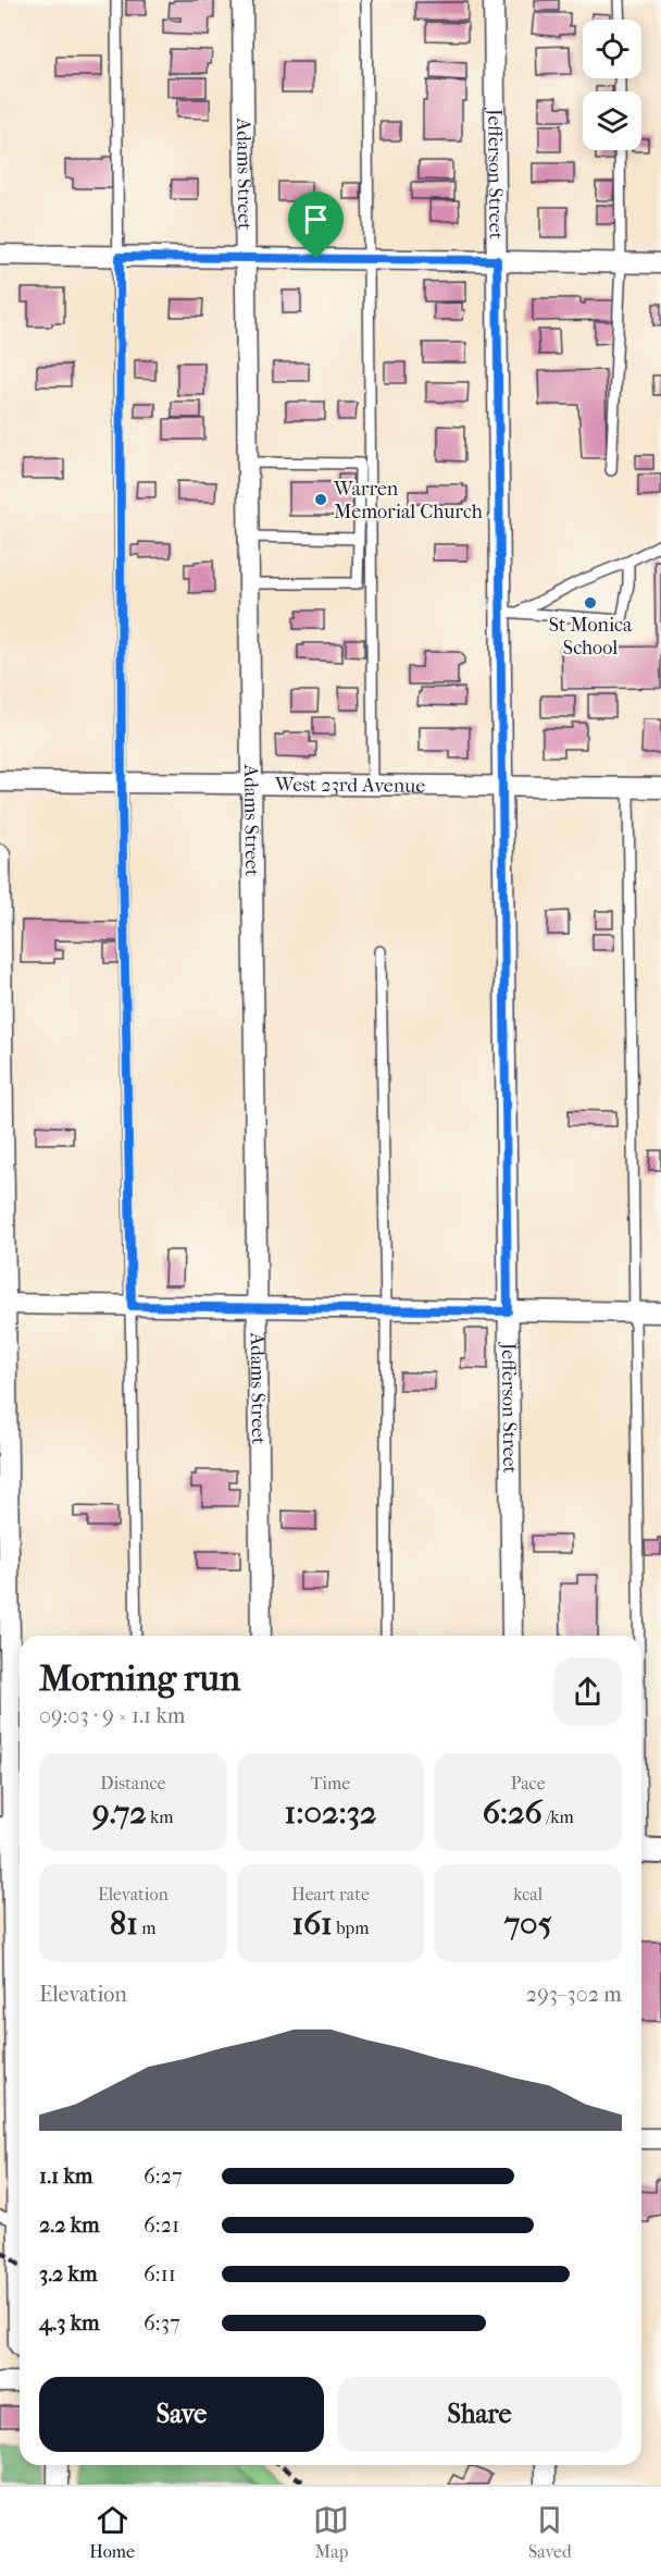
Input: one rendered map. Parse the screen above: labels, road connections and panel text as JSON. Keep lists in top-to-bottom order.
{
  "streets": {
    "street": ["Adams Street", "Jefferson Street", "West 23rd Avenue"]
  },
  "crossings": [
    ["Adams Street", "West 23rd Avenue"],
    ["Jefferson Street", "West 23rd Avenue"]
  ],
  "places": ["Warren Memorial Church", "St Monica School"],
  "page": {
    "heading": ["Morning run", "09:03 · 9 × 1.1 km"],
    "stats": [
      ["Distance", "9.72 km"],
      ["Time", "1:02:32"],
      ["Pace", "6:26 /km"],
      ["Elevation", "81 m"],
      ["Heart rate", "161 bpm"],
      ["kcal", "705"]
    ],
    "chart": ["Elevation", "293–302 m"],
    "list": [
      {
        "name": "1.1 km",
        "note": "6:27"
      },
      {
        "name": "2.2 km",
        "note": "6:21"
      },
      {
        "name": "3.2 km",
        "note": "6:11"
      },
      {
        "name": "4.3 km",
        "note": "6:37"
      }
    ],
    "buttons": ["Save", "Share"],
    "tabs": ["Home", "Map", "Saved"]
  }
}
